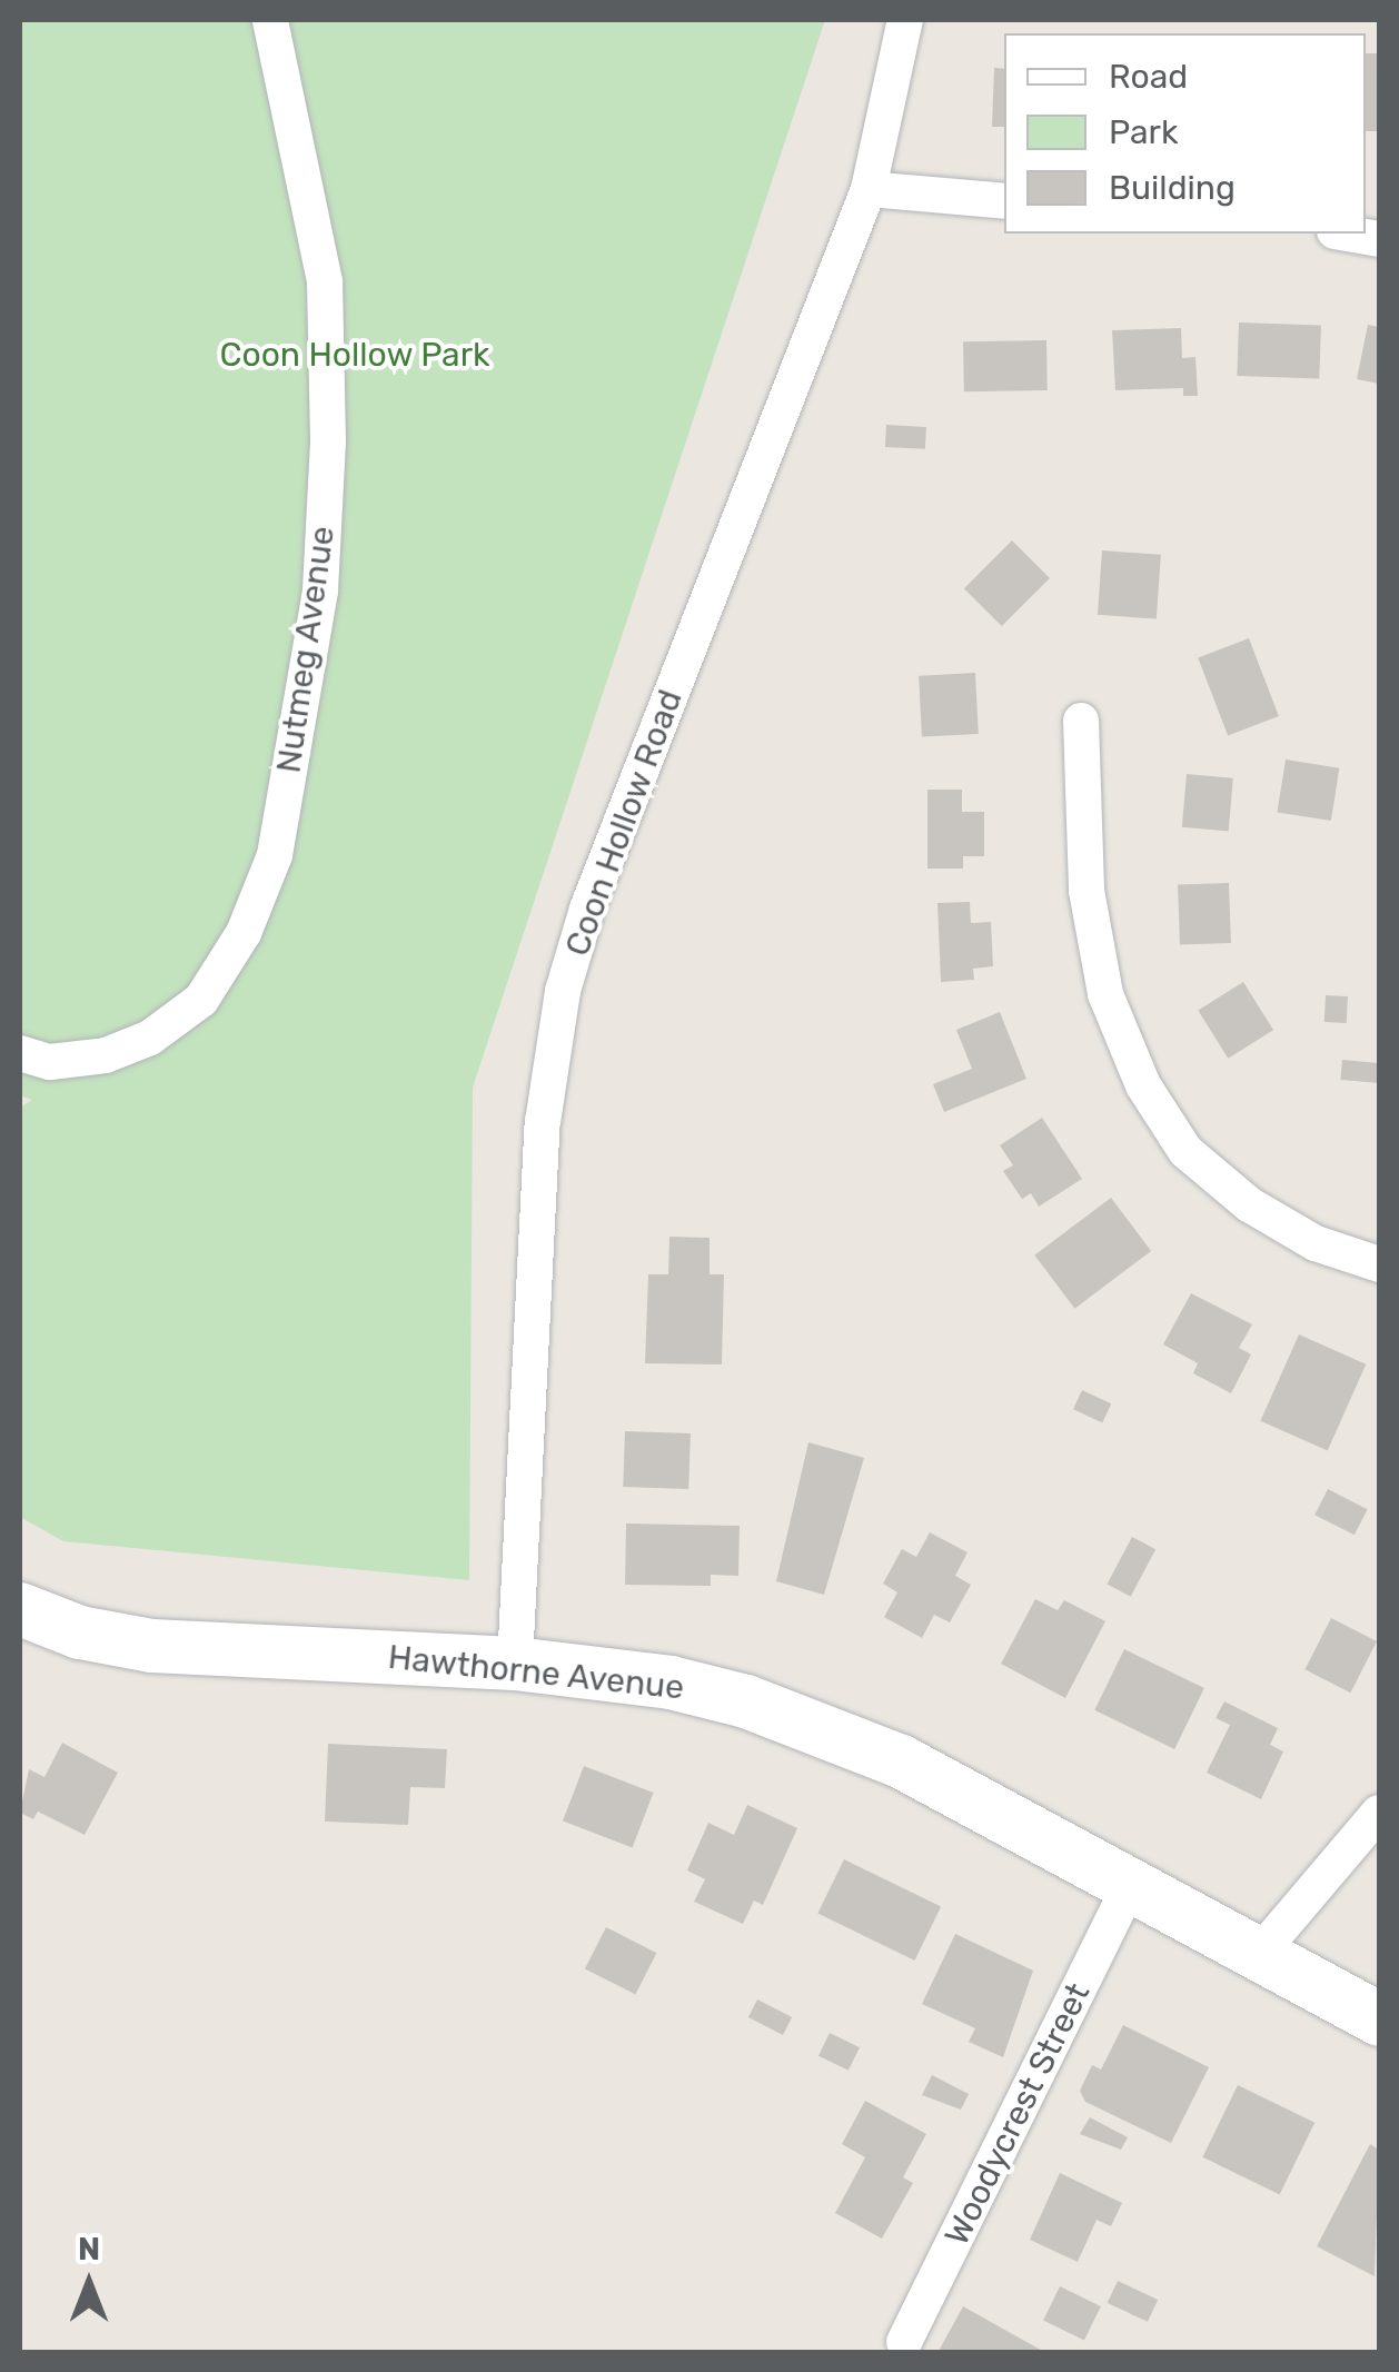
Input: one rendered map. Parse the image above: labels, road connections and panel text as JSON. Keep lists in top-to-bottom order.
{
  "streets": {
    "street": [
      "Nutmeg Avenue",
      "Coon Hollow Road",
      "Hawthorne Avenue",
      "Woodycrest Street"
    ]
  },
  "crossings": [
    ["Coon Hollow Road", "Hawthorne Avenue"],
    ["Hawthorne Avenue", "Woodycrest Street"]
  ],
  "parks": ["Coon Hollow Park"],
  "legend": ["Road", "Park", "Building"],
  "north": "top"
}
